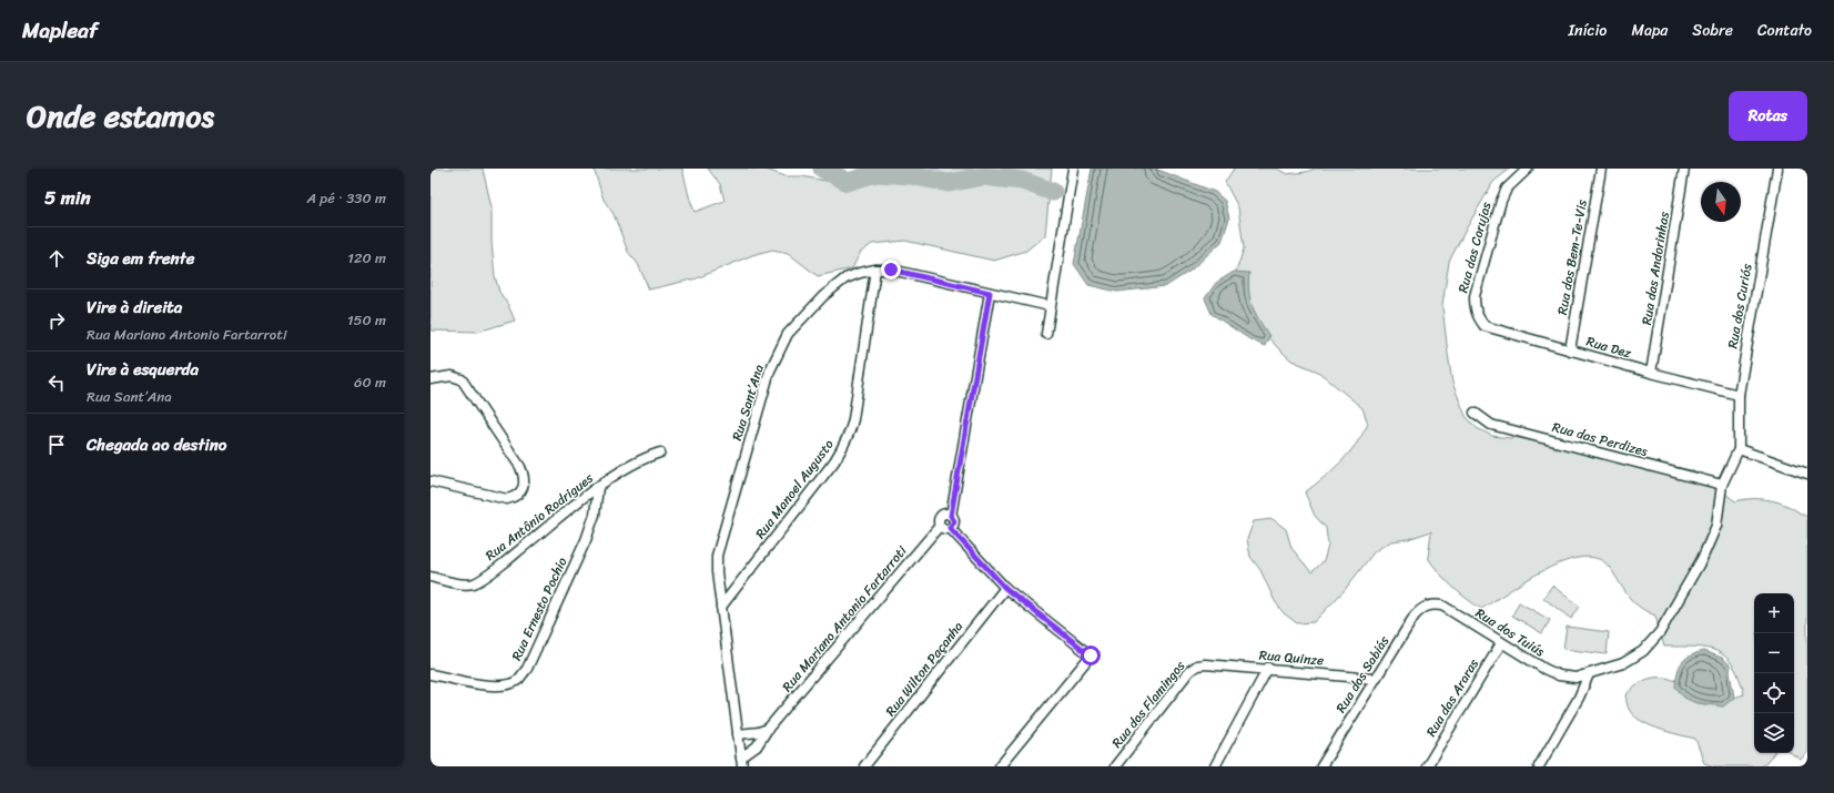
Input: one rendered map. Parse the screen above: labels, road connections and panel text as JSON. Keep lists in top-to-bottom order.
{
  "streets": {
    "street": [
      "Rua das Corujas",
      "Rua dos Bem-Te-Vis",
      "Rua das Andorinhas",
      "Rua dos Curiós",
      "Rua Dez",
      "Rua Sant’Ana",
      "Rua das Perdizes",
      "Rua Manoel Augusto",
      "Rua Antônio Rodrigues",
      "Rua Ernesto Pochio",
      "Rua Mariano Antonio Fartarroti",
      "Rua dos Tuiús",
      "Rua Quinze",
      "Rua Wilton Paçanha",
      "Rua dos Sabiás",
      "Rua das Araras",
      "Rua dos Flamingos"
    ]
  },
  "crossings": [
    ["Rua das Corujas", "Rua Dez"],
    ["Rua dos Bem-Te-Vis", "Rua Dez"],
    ["Rua das Andorinhas", "Rua Dez"],
    ["Rua dos Curiós", "Rua Dez"],
    ["Rua Sant’Ana", "Rua Manoel Augusto"],
    ["Rua Sant’Ana", "Rua Mariano Antonio Fartarroti"],
    ["Rua Antônio Rodrigues", "Rua Ernesto Pochio"],
    ["Rua dos Tuiús", "Rua dos Sabiás"],
    ["Rua dos Tuiús", "Rua das Araras"],
    ["Rua Quinze", "Rua dos Sabiás"],
    ["Rua Quinze", "Rua dos Flamingos"]
  ],
  "north": "bottom",
  "page": {
    "header": "Mapleaf",
    "nav": [
      "Início",
      "Mapa",
      "Sobre",
      "Contato"
    ],
    "title": "Onde estamos",
    "buttons": "Rotas",
    "heading": ["5 min", "A pé · 330 m"],
    "list": [
      ["Siga em frente", "120 m"],
      ["Vire à direita", "Rua Mariano Antonio Fartarroti", "150 m"],
      ["Vire à esquerda", "Rua Sant’Ana", "60 m"],
      "Chegada ao destino"
    ],
    "map_buttons": ["+", "−"]
  }
}
